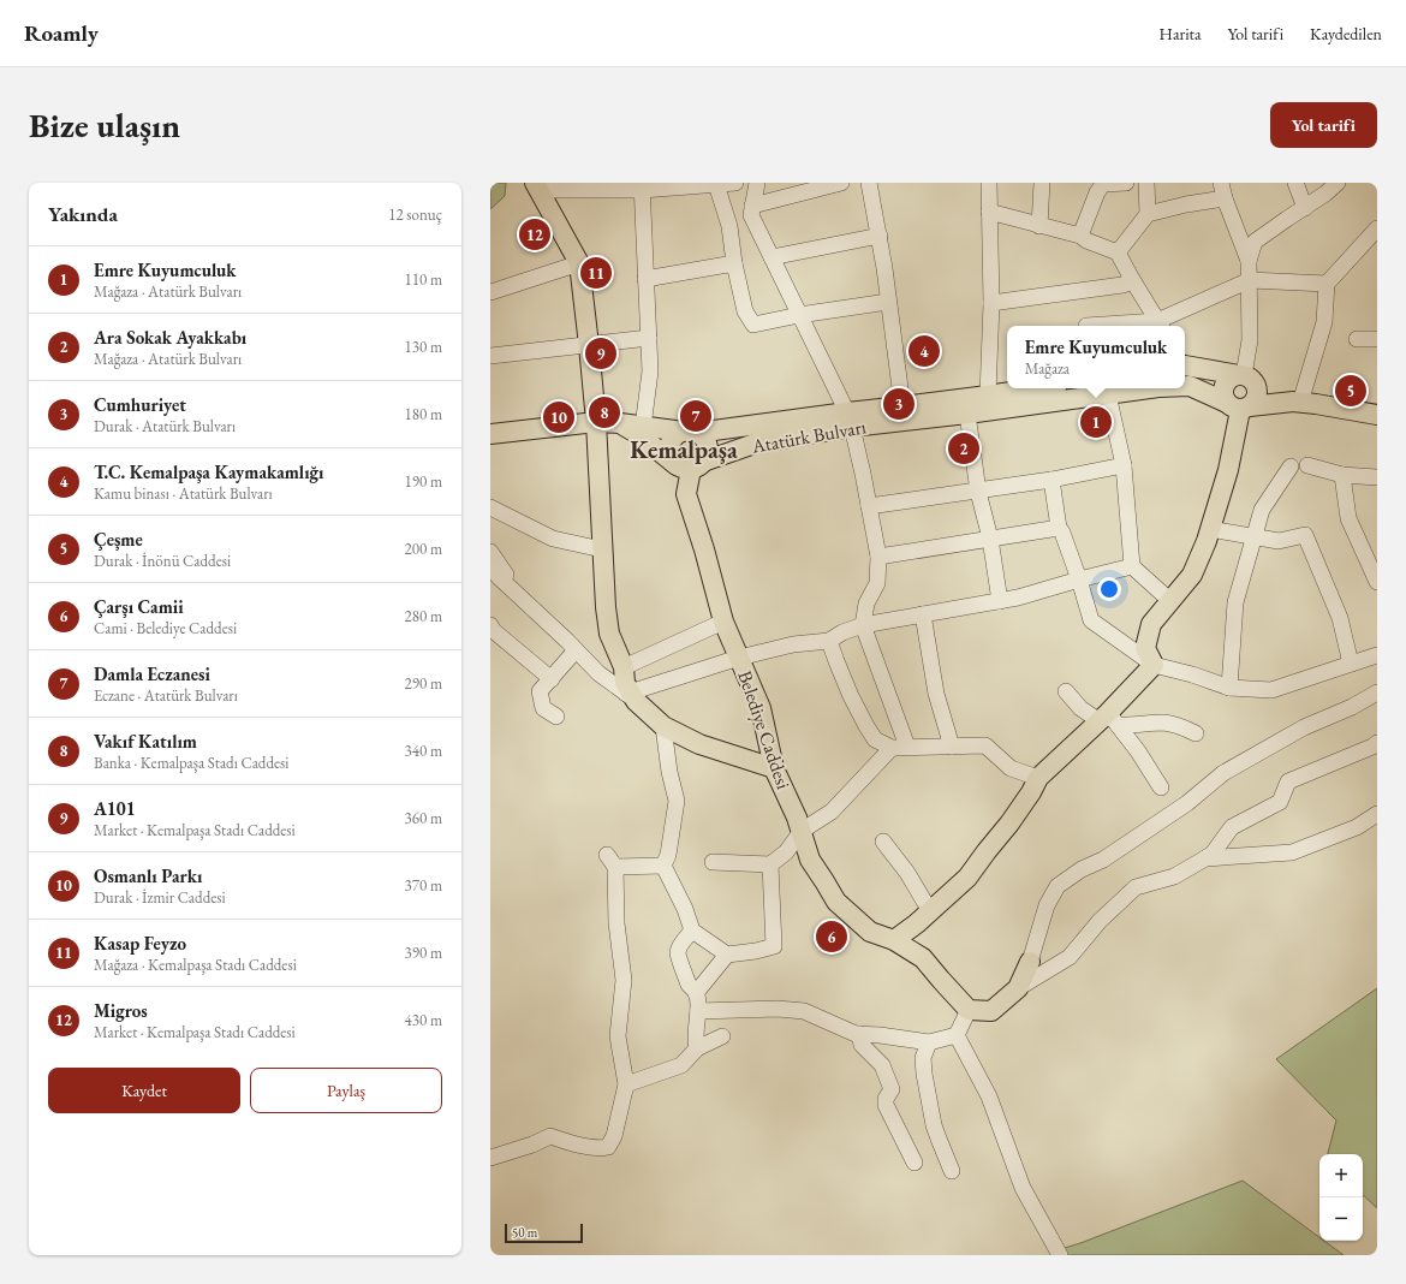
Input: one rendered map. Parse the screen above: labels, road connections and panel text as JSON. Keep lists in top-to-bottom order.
{
  "streets": {
    "main road": ["Atatürk Bulvarı", "Belediye Caddesi"]
  },
  "crossings": [
    ["Atatürk Bulvarı", "Belediye Caddesi"]
  ],
  "districts": ["Kemalpaşa"],
  "scale_bar": "50 m",
  "page": {
    "header": "Roamly",
    "nav": ["Harita", "Yol tarifi", "Kaydedilen"],
    "buttons": [
      "Yol tarifi",
      ["Kaydet", "Paylaş"]
    ],
    "title": "Bize ulaşın",
    "heading": ["Yakında", "12 sonuç"],
    "pins": [
      "12",
      "11",
      "4",
      "9",
      "5",
      "3",
      "8",
      "7",
      "10",
      "1",
      "2",
      "6"
    ],
    "list": [
      {
        "mark": "1",
        "name": "Emre Kuyumculuk",
        "note": "Mağaza · Atatürk Bulvarı",
        "value": "110 m"
      },
      {
        "mark": "2",
        "name": "Ara Sokak Ayakkabı",
        "note": "Mağaza · Atatürk Bulvarı",
        "value": "130 m"
      },
      {
        "mark": "3",
        "name": "Cumhuriyet",
        "note": "Durak · Atatürk Bulvarı",
        "value": "180 m"
      },
      {
        "mark": "4",
        "name": "T.C. Kemalpaşa Kaymakamlığı",
        "note": "Kamu binası · Atatürk Bulvarı",
        "value": "190 m"
      },
      {
        "mark": "5",
        "name": "Çeşme",
        "note": "Durak · İnönü Caddesi",
        "value": "200 m"
      },
      {
        "mark": "6",
        "name": "Çarşı Camii",
        "note": "Cami · Belediye Caddesi",
        "value": "280 m"
      },
      {
        "mark": "7",
        "name": "Damla Eczanesi",
        "note": "Eczane · Atatürk Bulvarı",
        "value": "290 m"
      },
      {
        "mark": "8",
        "name": "Vakıf Katılım",
        "note": "Banka · Kemalpaşa Stadı Caddesi",
        "value": "340 m"
      },
      {
        "mark": "9",
        "name": "A101",
        "note": "Market · Kemalpaşa Stadı Caddesi",
        "value": "360 m"
      },
      {
        "mark": "10",
        "name": "Osmanlı Parkı",
        "note": "Durak · İzmir Caddesi",
        "value": "370 m"
      },
      {
        "mark": "11",
        "name": "Kasap Feyzo",
        "note": "Mağaza · Kemalpaşa Stadı Caddesi",
        "value": "390 m"
      },
      {
        "mark": "12",
        "name": "Migros",
        "note": "Market · Kemalpaşa Stadı Caddesi",
        "value": "430 m"
      }
    ],
    "popup": ["Emre Kuyumculuk", "Mağaza"],
    "map_buttons": ["+", "−"],
    "scale": "50 m"
  }
}
